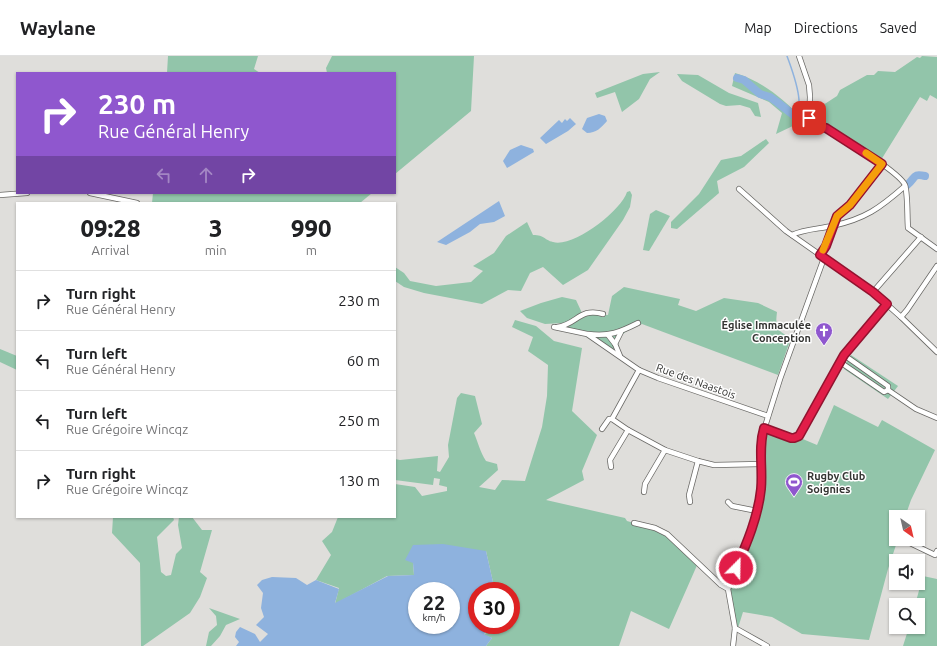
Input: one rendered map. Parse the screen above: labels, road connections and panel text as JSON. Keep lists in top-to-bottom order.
{
  "streets": {
    "street": ["Rue des Naastois"]
  },
  "places": {
    "church": ["Église Immaculée Conception"],
    "sports": ["Rugby Club Soignies"]
  },
  "north": "bottom right",
  "page": {
    "header": "Waylane",
    "nav": ["Map", "Directions", "Saved"],
    "turn": ["230 m", "Rue Général Henry"],
    "eta": [
      "09:28",
      "Arrival",
      "3",
      "min",
      "990",
      "m"
    ],
    "list": [
      {
        "name": "Turn right",
        "note": "Rue Général Henry",
        "value": "230 m"
      },
      {
        "name": "Turn left",
        "note": "Rue Général Henry",
        "value": "60 m"
      },
      {
        "name": "Turn left",
        "note": "Rue Grégoire Wincqz",
        "value": "250 m"
      },
      {
        "name": "Turn right",
        "note": "Rue Grégoire Wincqz",
        "value": "130 m"
      }
    ],
    "speed": "22 km/h",
    "limit": "30"
  }
}
